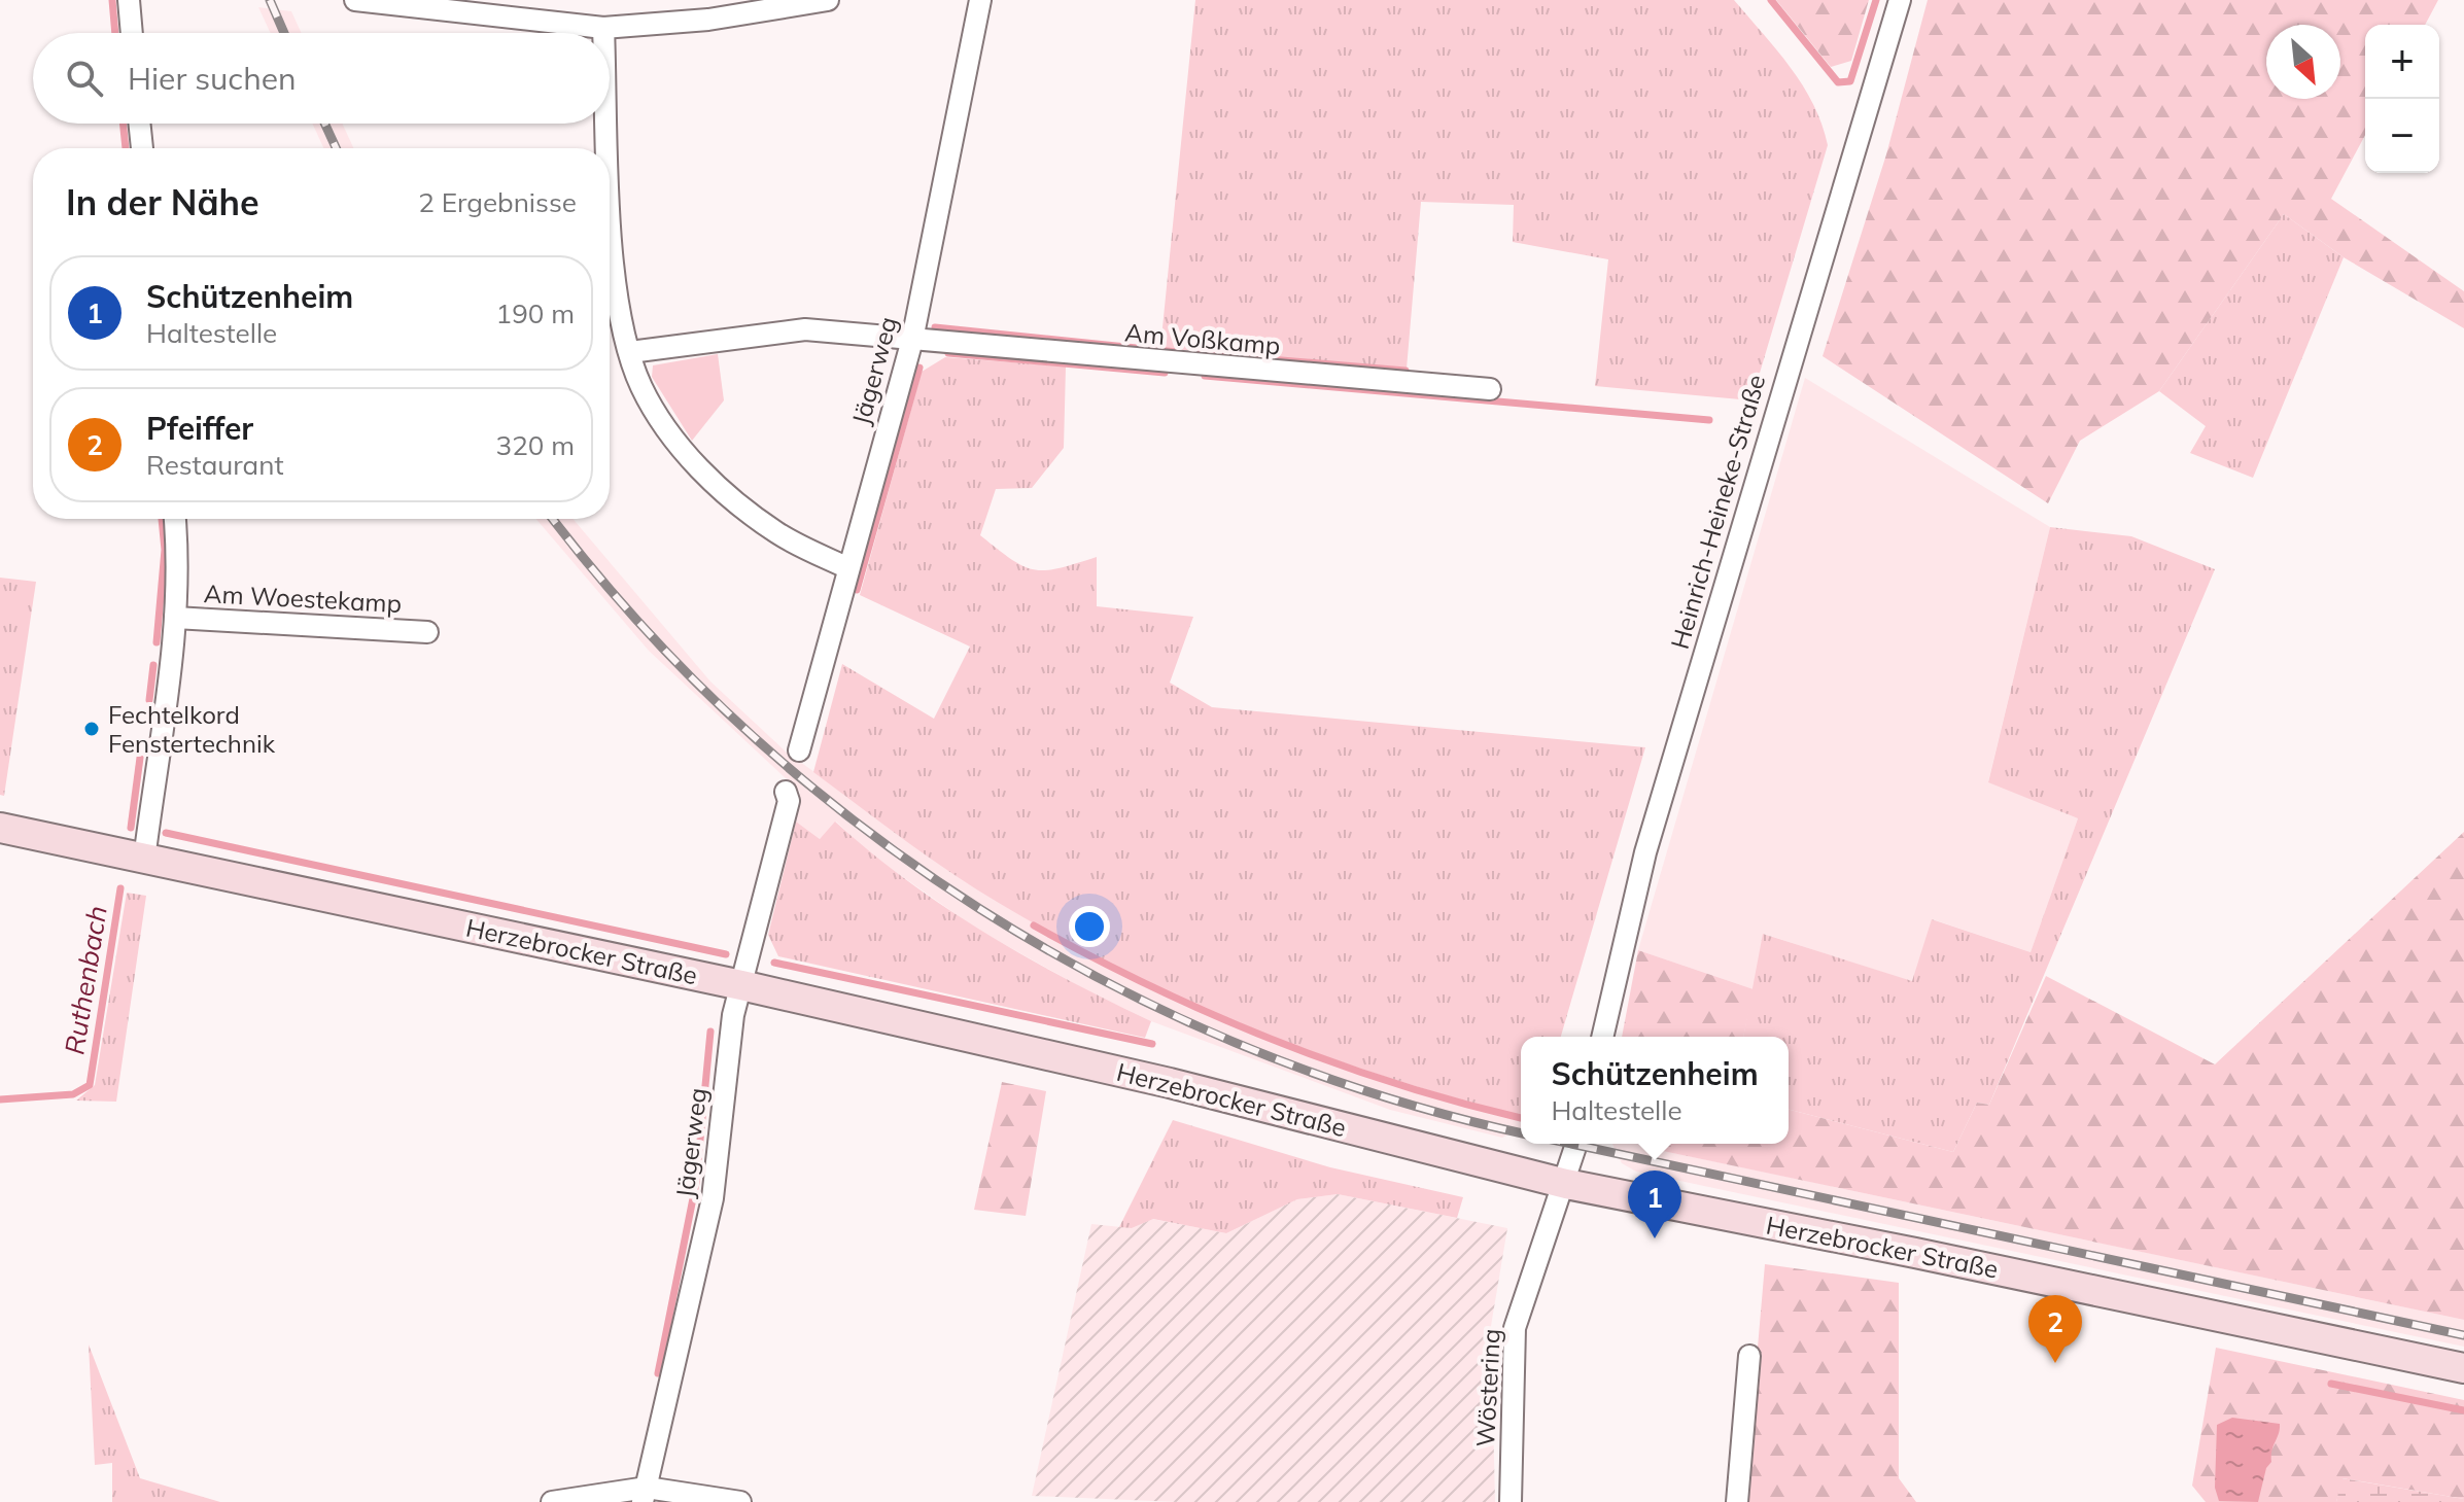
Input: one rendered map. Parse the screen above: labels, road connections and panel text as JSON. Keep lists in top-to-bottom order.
{
  "streets": {
    "main road": ["Herzebrocker Straße"],
    "street": [
      "Am Voßkamp",
      "Jägerweg",
      "Heinrich-Heineke-Straße",
      "Am Woestekamp",
      "Wöstering"
    ]
  },
  "crossings": [
    ["Am Voßkamp", "Jägerweg"],
    ["Jägerweg", "Herzebrocker Straße"],
    ["Am Woestekamp", "Herzebrocker Straße"],
    ["Herzebrocker Straße", "Wöstering"]
  ],
  "water": ["Ruthenbach"],
  "places": ["Fechtelkord Fenstertechnik"],
  "north": "bottom right",
  "page": {
    "map_buttons": ["+", "−"],
    "search": "Hier suchen",
    "heading": ["In der Nähe", "2 Ergebnisse"],
    "list": [
      {
        "mark": "1",
        "name": "Schützenheim",
        "note": "Haltestelle",
        "value": "190 m"
      },
      {
        "mark": "2",
        "name": "Pfeiffer",
        "note": "Restaurant",
        "value": "320 m"
      }
    ],
    "popup": ["Schützenheim", "Haltestelle"],
    "pins": ["1", "2"]
  }
}
